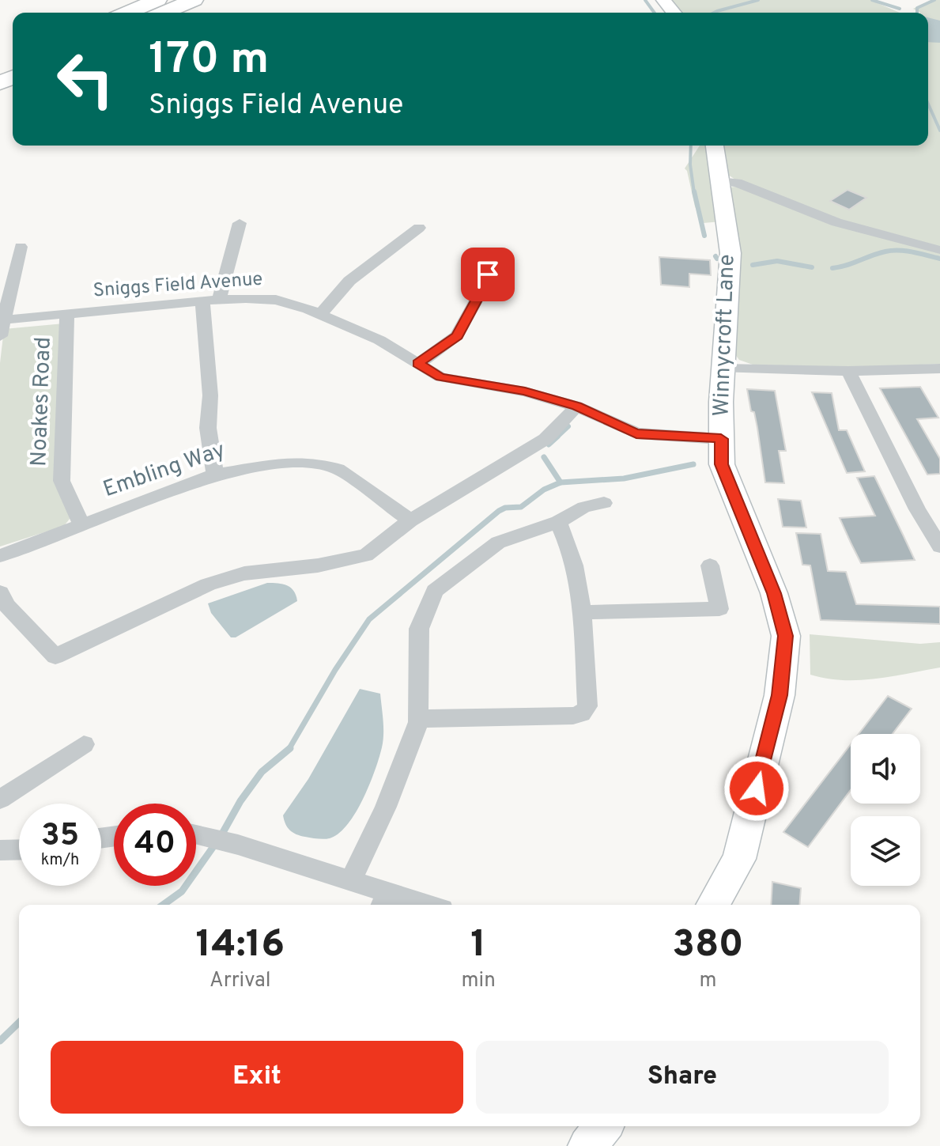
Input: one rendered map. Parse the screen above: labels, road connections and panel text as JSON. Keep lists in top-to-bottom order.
{
  "streets": {
    "street": [
      "Sniggs Field Avenue",
      "Winnycroft Lane",
      "Noakes Road",
      "Embling Way"
    ]
  },
  "crossings": [
    ["Sniggs Field Avenue", "Winnycroft Lane"],
    ["Sniggs Field Avenue", "Noakes Road"],
    ["Noakes Road", "Embling Way"]
  ],
  "page": {
    "turn": ["170 m", "Sniggs Field Avenue"],
    "speed": "35 km/h",
    "limit": "40",
    "eta": [
      "14:16",
      "Arrival",
      "1",
      "min",
      "380",
      "m"
    ],
    "buttons": ["Exit", "Share"]
  }
}
